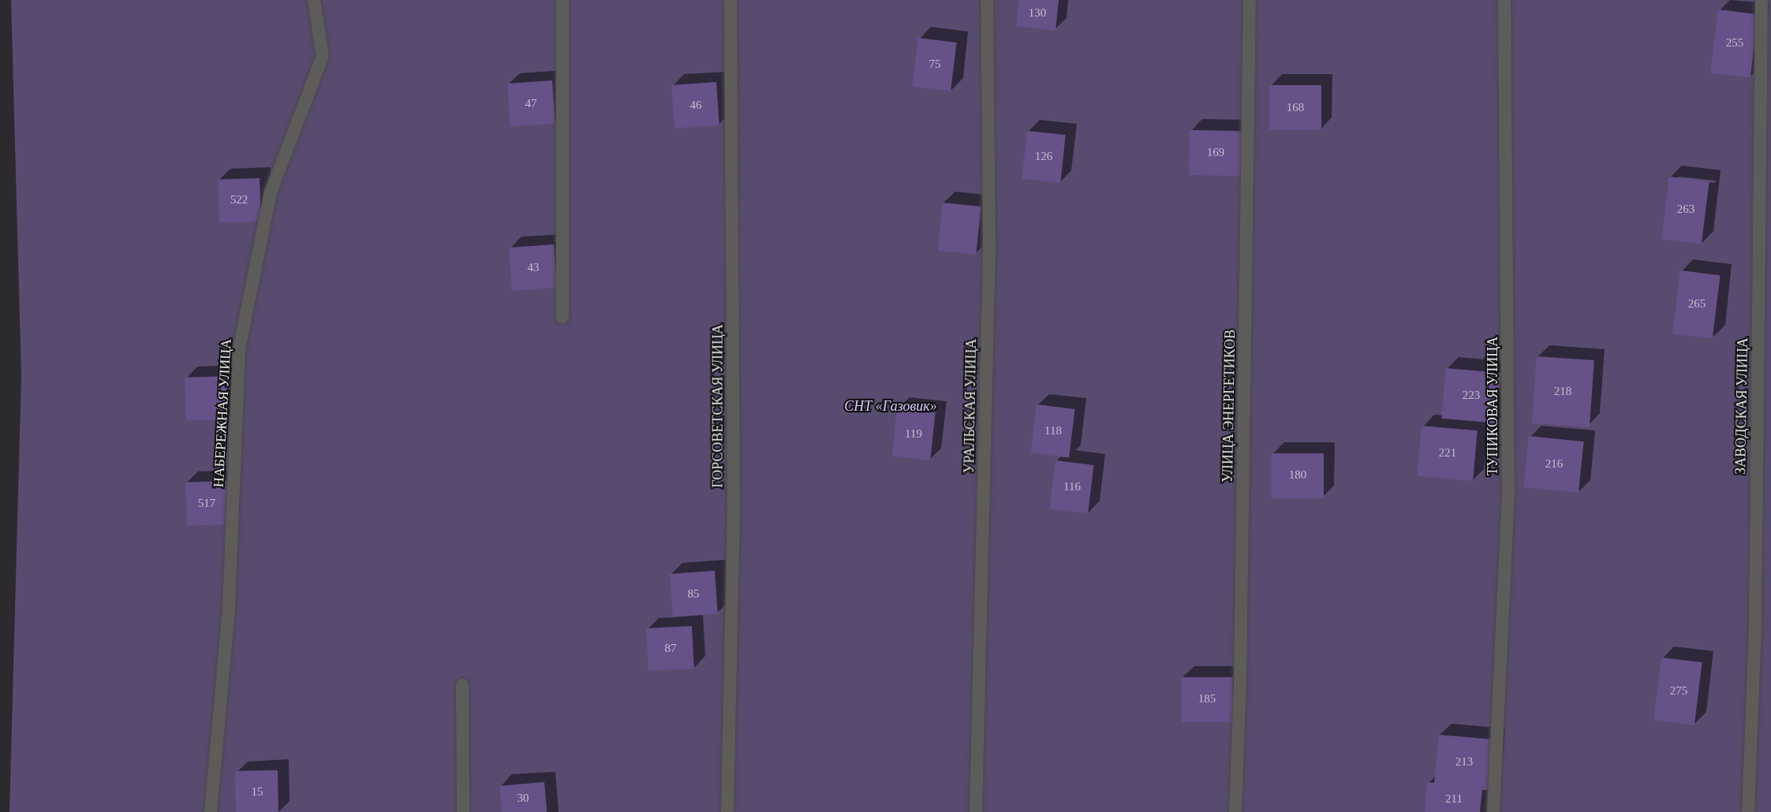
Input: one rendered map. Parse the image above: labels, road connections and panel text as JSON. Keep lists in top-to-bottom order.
{
  "streets": {
    "lane": [
      "ГОРСОВЕТСКАЯ УЛИЦА",
      "УРАЛЬСКАЯ УЛИЦА",
      "УЛИЦА ЭНЕРГЕТИКОВ",
      "ТУПИКОВАЯ УЛИЦА",
      "ЗАВОДСКАЯ УЛИЦА",
      "НАБЕРЕЖНАЯ УЛИЦА"
    ]
  },
  "parks": ["СНТ «Газовик»"],
  "house_numbers": [
    "130",
    "255",
    "75",
    "47",
    "46",
    "168",
    "169",
    "126",
    "522",
    "263",
    "43",
    "265",
    "218",
    "223",
    "118",
    "119",
    "221",
    "216",
    "180",
    "116",
    "517",
    "85",
    "87",
    "275",
    "185",
    "213",
    "15",
    "30",
    "211"
  ]
}
